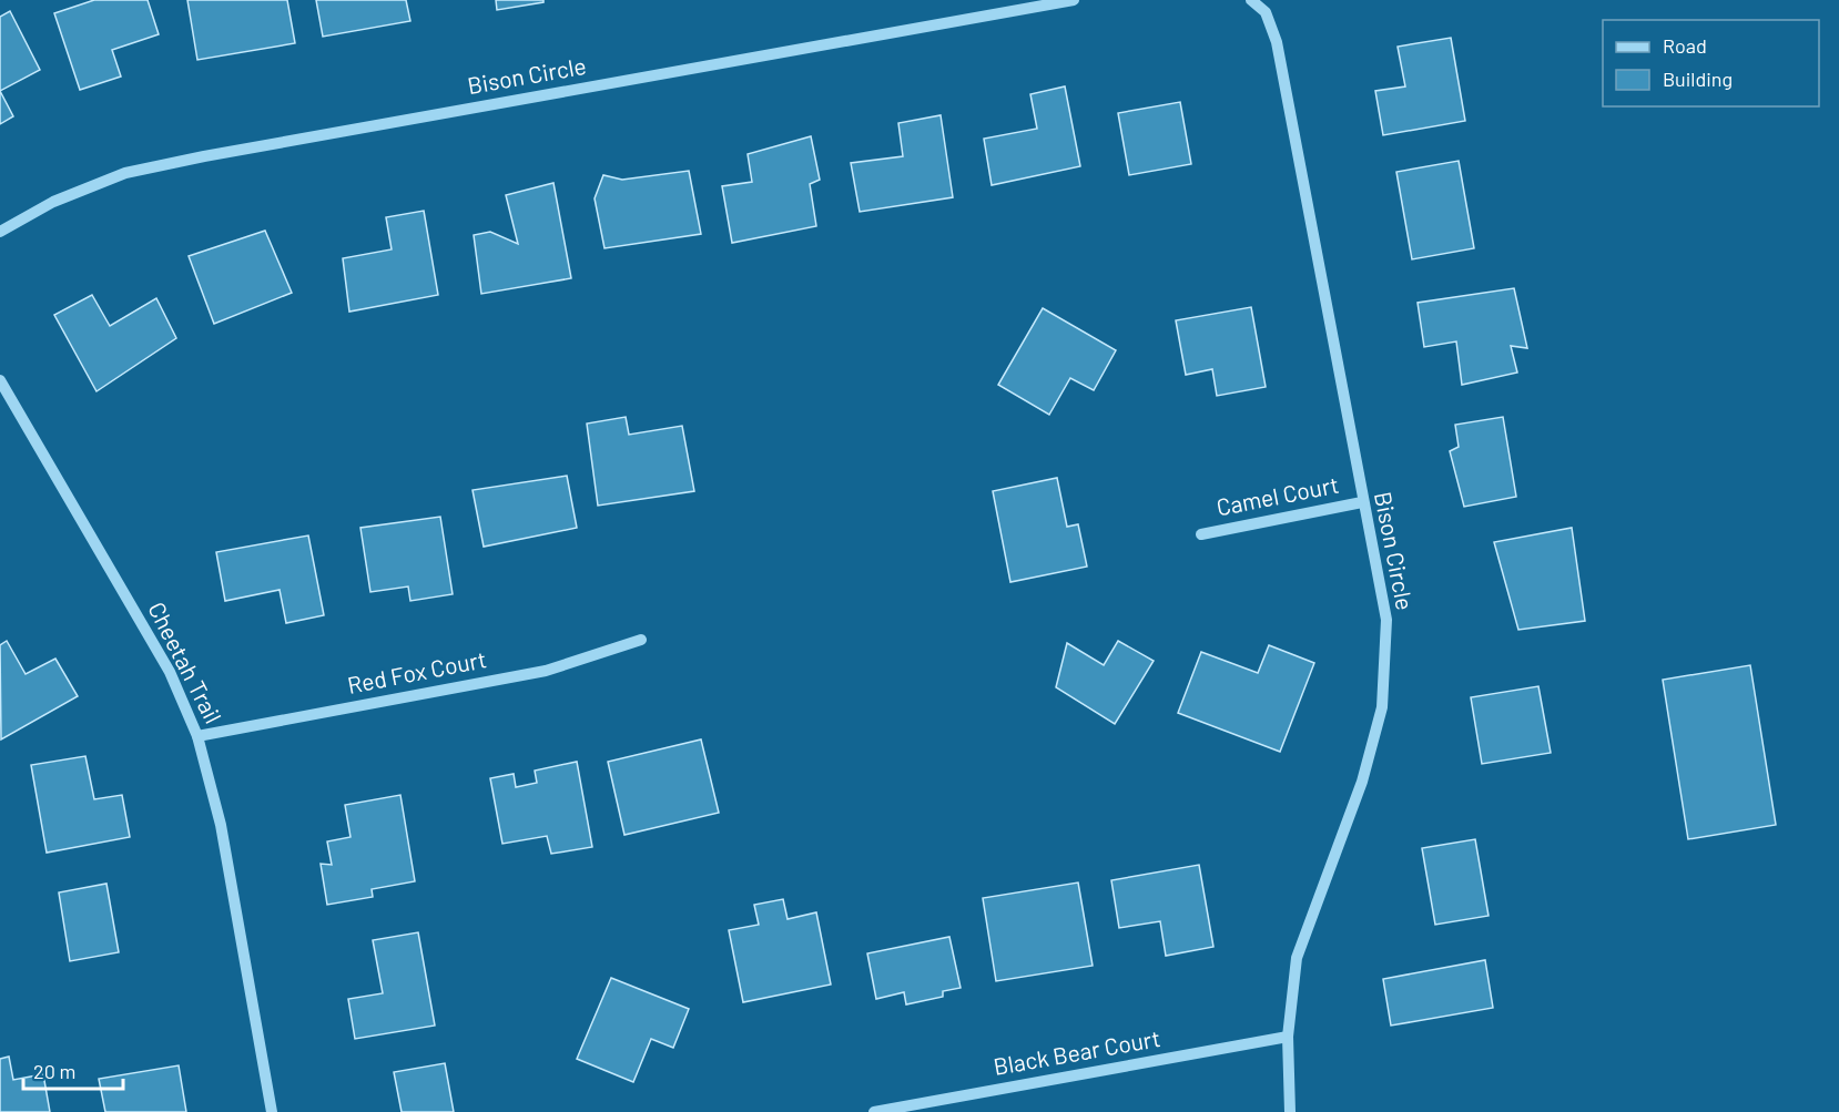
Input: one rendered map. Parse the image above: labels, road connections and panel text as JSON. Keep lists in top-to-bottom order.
{
  "streets": {
    "street": [
      "Bison Circle",
      "Camel Court",
      "Cheetah Trail",
      "Red Fox Court",
      "Black Bear Court"
    ]
  },
  "crossings": [
    ["Bison Circle", "Camel Court"],
    ["Bison Circle", "Black Bear Court"],
    ["Cheetah Trail", "Red Fox Court"]
  ],
  "legend": ["Road", "Building"],
  "scale_bar": "20 m"
}
